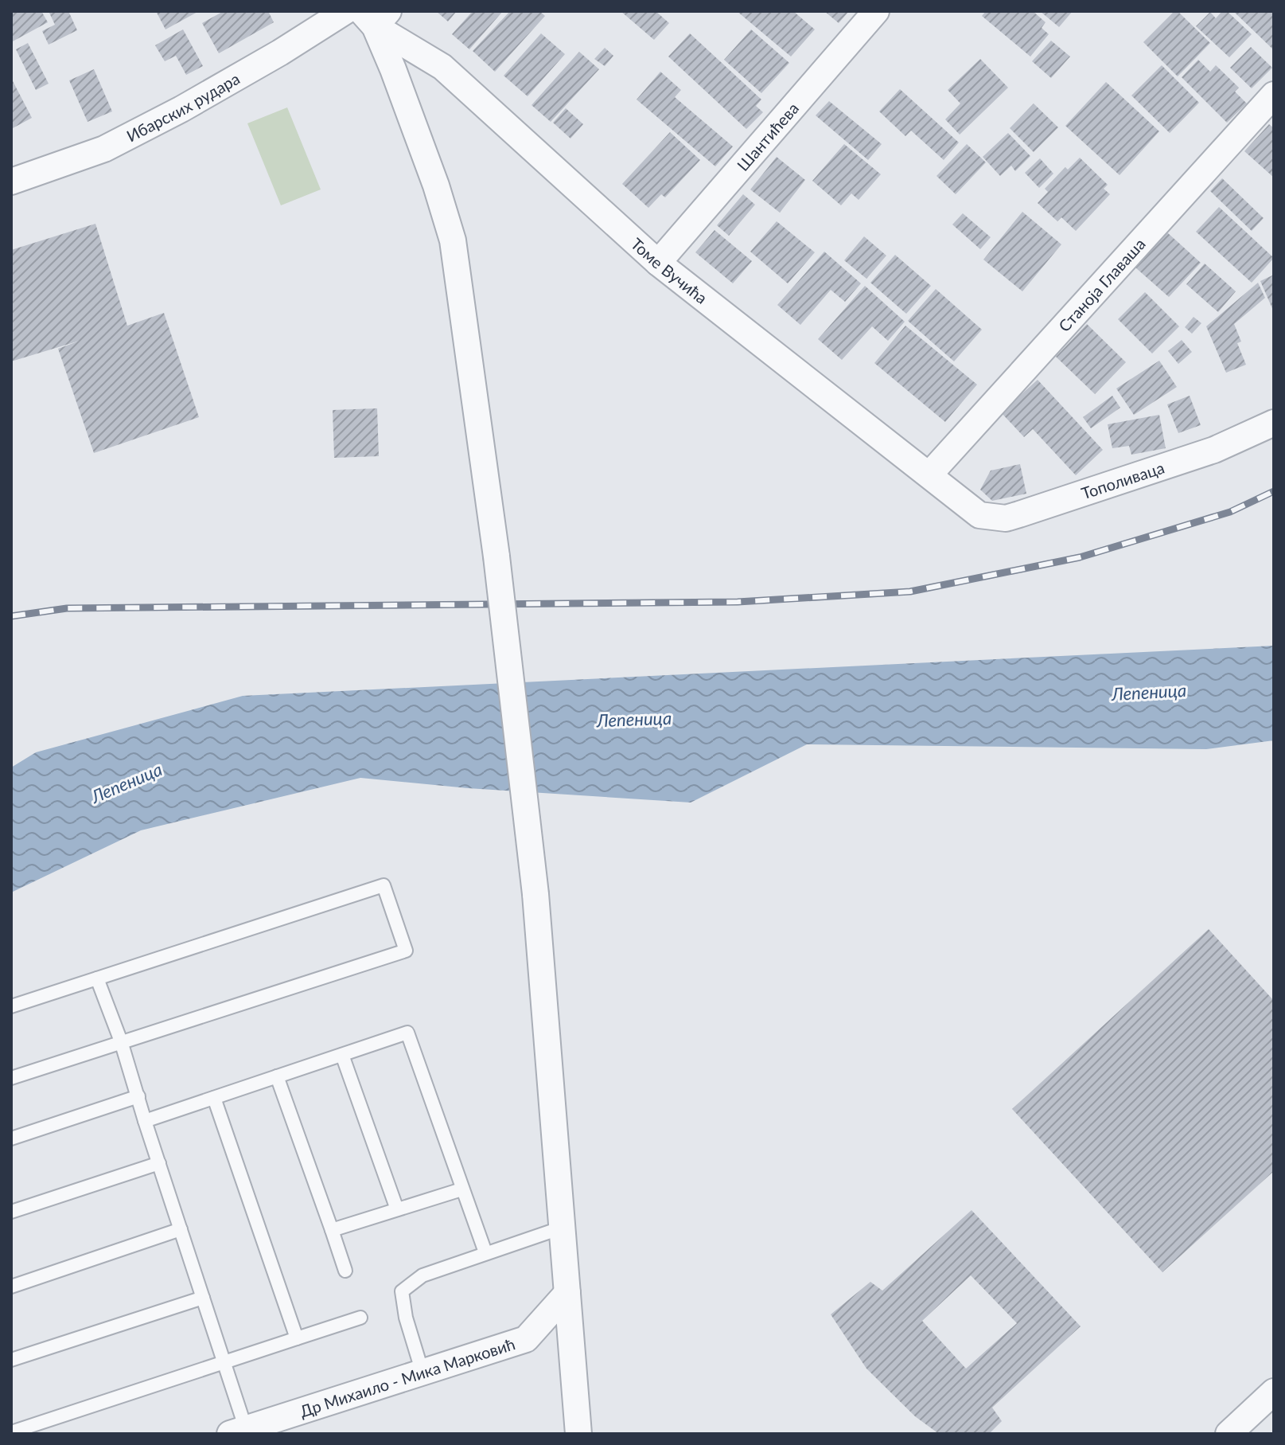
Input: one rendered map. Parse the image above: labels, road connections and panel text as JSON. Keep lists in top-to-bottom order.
{
  "streets": {
    "street": [
      "Ибарских рудара",
      "Шантићева",
      "Томе Вучића",
      "Станоја Главаша",
      "Тополиваца",
      "Др Михаило - Мика Марковић"
    ]
  },
  "crossings": [
    ["Шантићева", "Томе Вучића"],
    ["Томе Вучића", "Станоја Главаша"],
    ["Томе Вучића", "Тополиваца"],
    ["Томе Вучића", "Др Михаило - Мика Марковић"]
  ],
  "water": ["Лепеница"]
}
